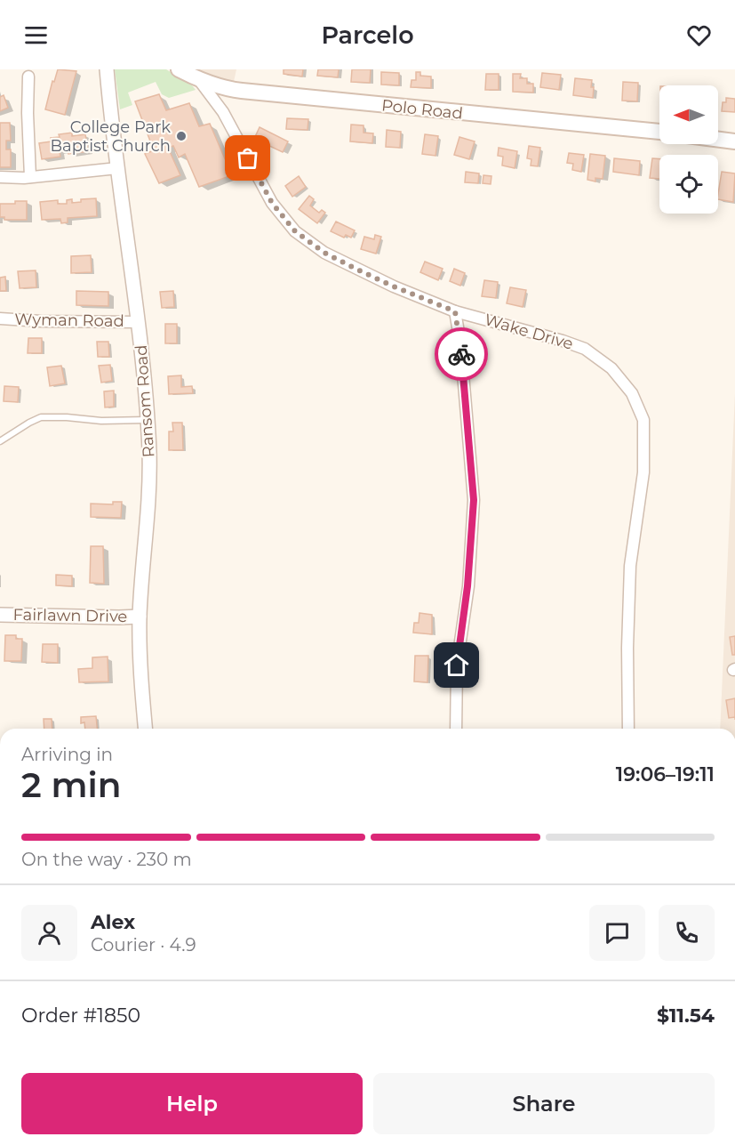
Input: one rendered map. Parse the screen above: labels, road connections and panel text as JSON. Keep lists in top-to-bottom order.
{
  "streets": {
    "main road": ["Polo Road"],
    "street": [
      "Wyman Road",
      "Wake Drive",
      "Ransom Road",
      "Fairlawn Drive"
    ]
  },
  "crossings": [
    ["Polo Road", "Wake Drive"],
    ["Wyman Road", "Ransom Road"],
    ["Ransom Road", "Fairlawn Drive"]
  ],
  "places": ["College Park Baptist Church"],
  "north": "left",
  "page": {
    "header": "Parcelo",
    "heading": ["2 min", "Arriving in", "19:06–19:11"],
    "panel": [
      "Alex",
      "Courier · 4.9",
      "Order #1850",
      "$11.54"
    ],
    "bar": "On the way · 230 m",
    "buttons": ["Help", "Share"]
  }
}
